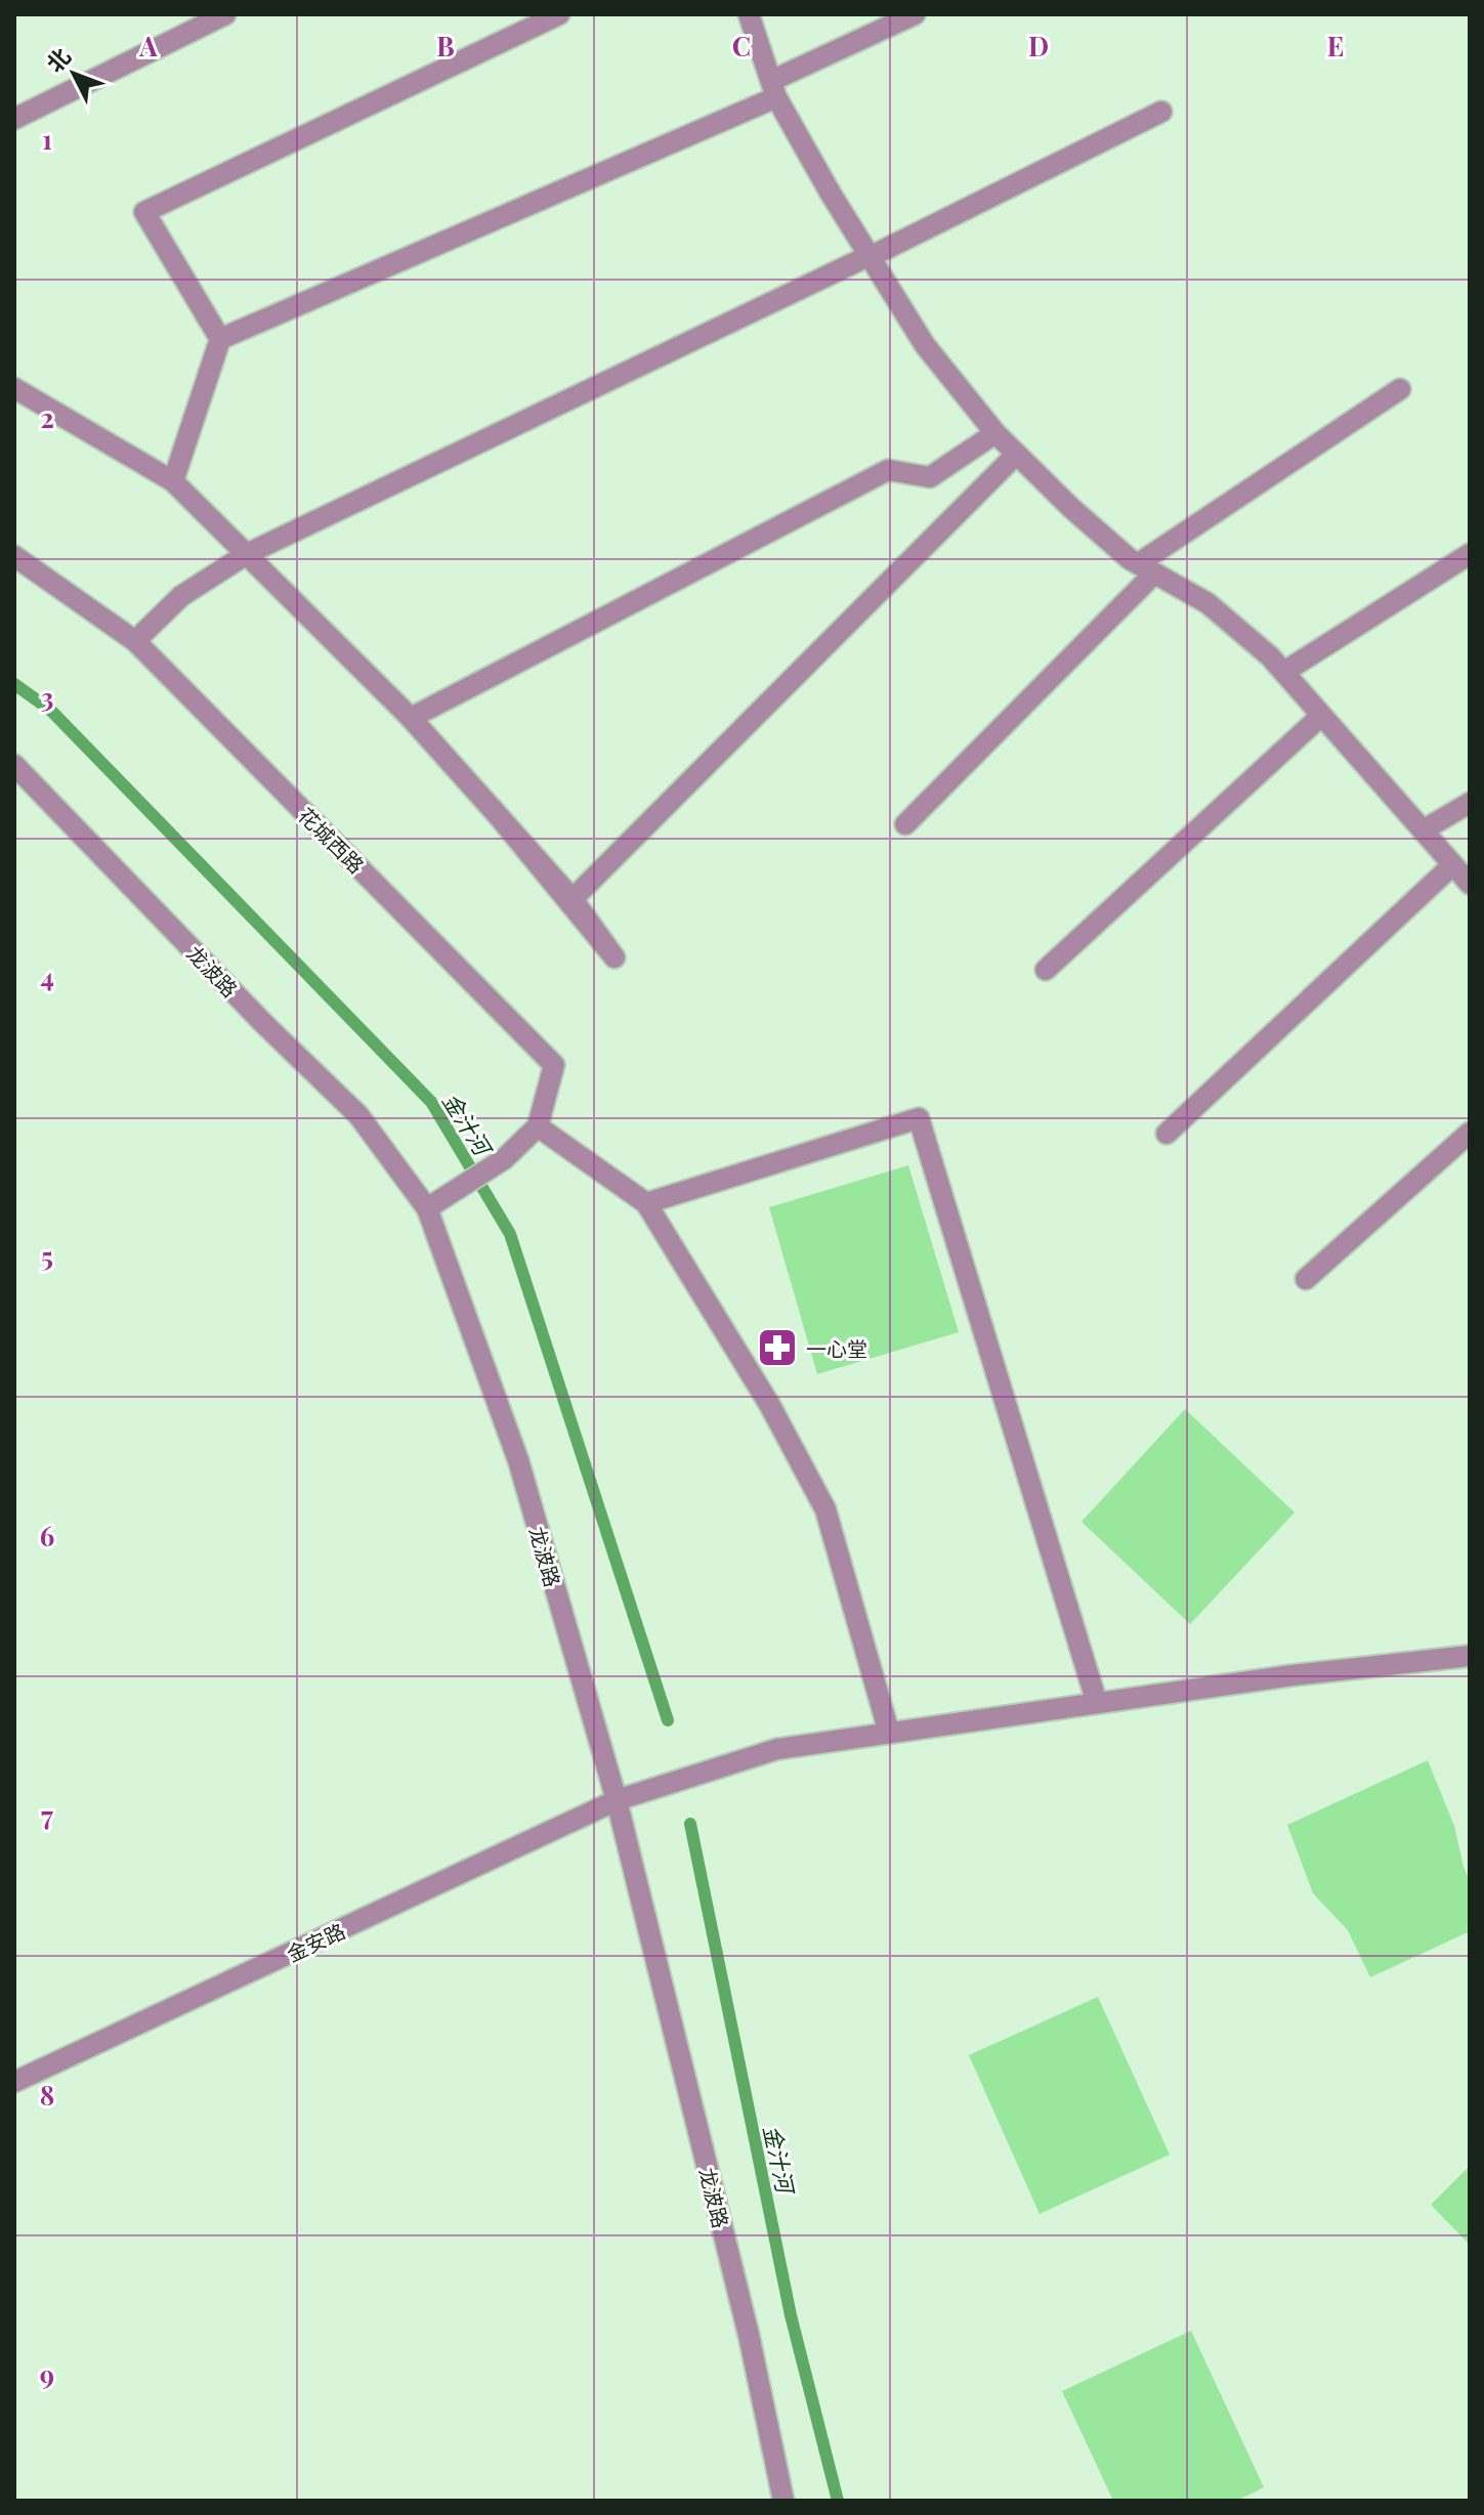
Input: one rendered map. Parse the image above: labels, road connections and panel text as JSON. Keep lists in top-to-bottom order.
{
  "streets": {
    "street": ["花城西路", "龙波路", "金安路"]
  },
  "crossings": [
    ["龙波路", "金安路"]
  ],
  "water": ["金汁河"],
  "places": {
    "pharmacy": ["一心堂"]
  },
  "north": "top left",
  "grid": {
    "columns": [
      "A",
      "B",
      "C",
      "D",
      "E"
    ],
    "rows": [
      "1",
      "2",
      "3",
      "4",
      "5",
      "6",
      "7",
      "8",
      "9"
    ]
  }
}
